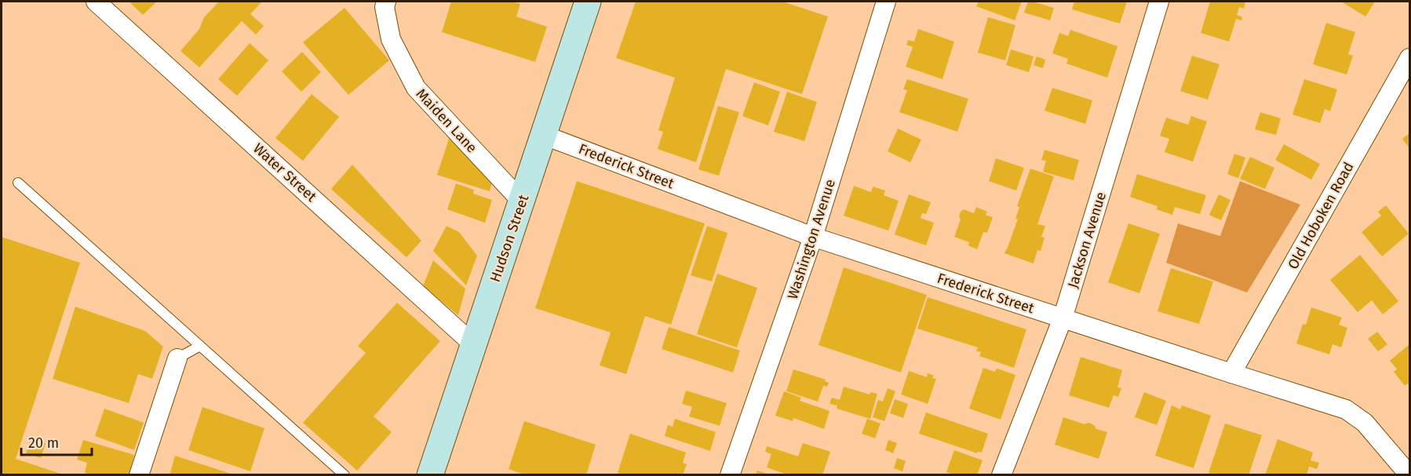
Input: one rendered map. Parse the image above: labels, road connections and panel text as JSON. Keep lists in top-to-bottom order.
{
  "streets": {
    "main road": ["Hudson Street"],
    "street": [
      "Maiden Lane",
      "Frederick Street",
      "Water Street",
      "Old Hoboken Road",
      "Washington Avenue",
      "Jackson Avenue"
    ]
  },
  "crossings": [
    ["Maiden Lane", "Hudson Street"],
    ["Frederick Street", "Old Hoboken Road"],
    ["Frederick Street", "Hudson Street"],
    ["Frederick Street", "Washington Avenue"],
    ["Frederick Street", "Jackson Avenue"],
    ["Water Street", "Hudson Street"]
  ],
  "scale_bar": "20 m"
}
